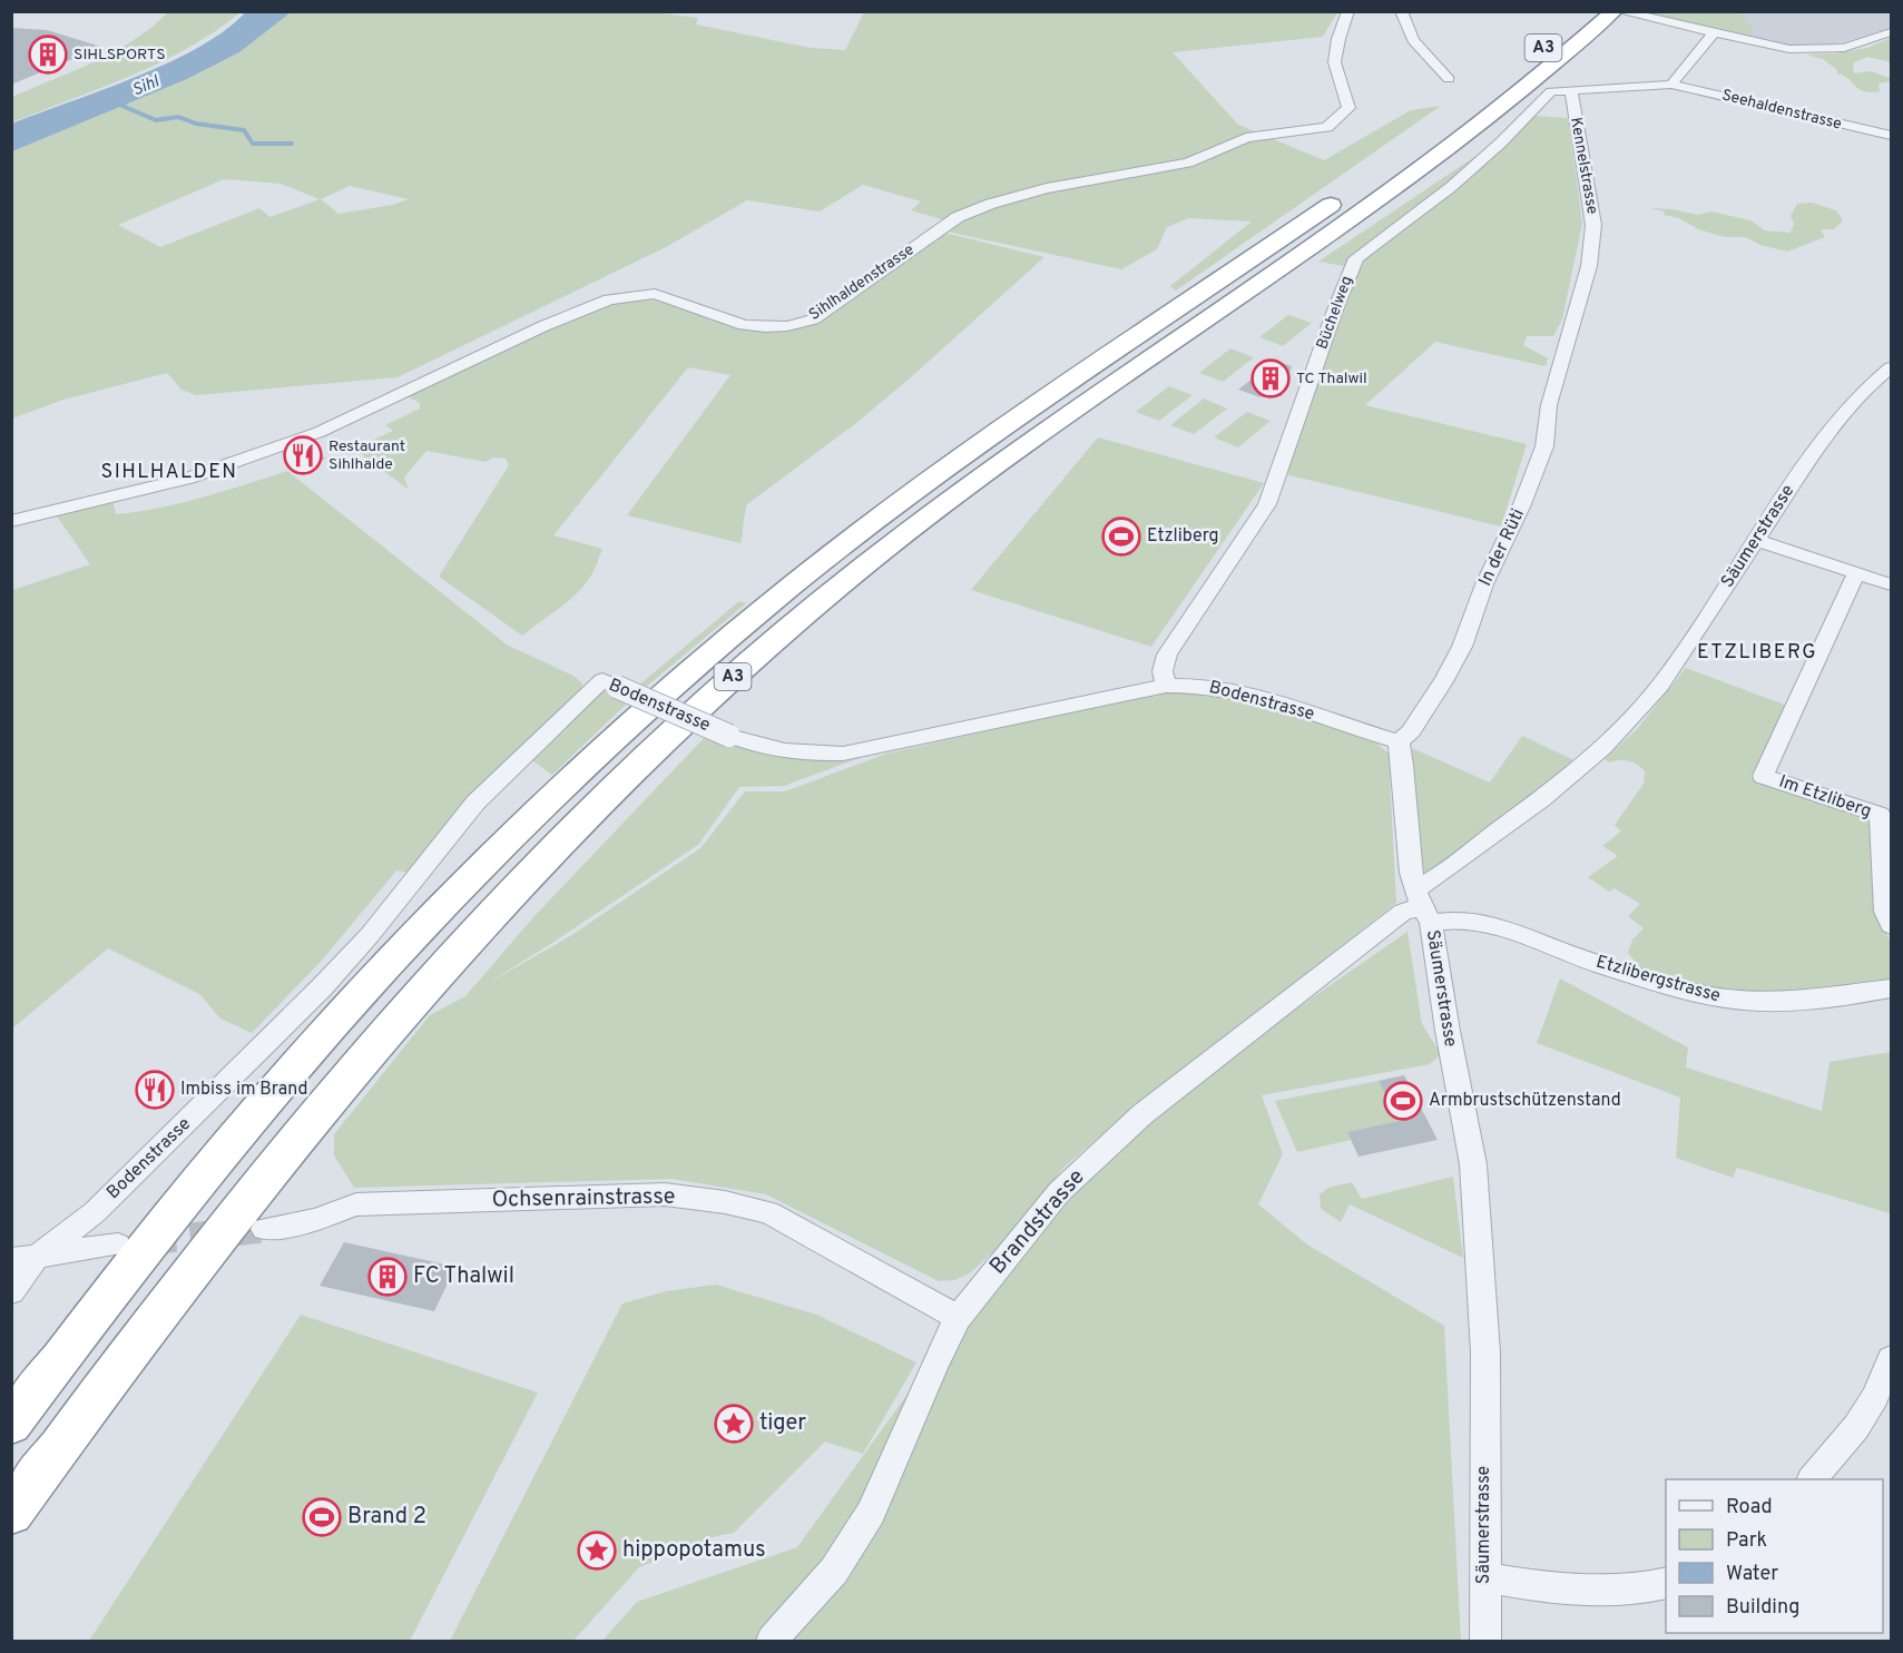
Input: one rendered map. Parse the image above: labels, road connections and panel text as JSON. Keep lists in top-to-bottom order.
{
  "streets": {
    "highway": ["A3"],
    "street": [
      "Seehaldenstrasse",
      "Kennelstrasse",
      "Sihlhaldenstrasse",
      "Büchelweg",
      "Säumerstrasse",
      "In der Rüti",
      "Bodenstrasse",
      "Im Etzliberg",
      "Etzlibergstrasse",
      "Ochsenrainstrasse",
      "Brandstrasse"
    ]
  },
  "crossings": [
    ["Seehaldenstrasse", "Kennelstrasse"],
    ["Seehaldenstrasse", "Büchelweg"],
    ["Kennelstrasse", "Büchelweg"],
    ["Kennelstrasse", "In der Rüti"],
    ["Büchelweg", "Bodenstrasse"],
    ["Säumerstrasse", "Etzlibergstrasse"],
    ["Säumerstrasse", "Brandstrasse"],
    ["In der Rüti", "Bodenstrasse"],
    ["Etzlibergstrasse", "Brandstrasse"],
    ["Ochsenrainstrasse", "Brandstrasse"]
  ],
  "districts": ["SIHLHALDEN", "ETZLIBERG"],
  "water": ["Sihl"],
  "places": {
    "building": ["SIHLSPORTS", "TC Thalwil", "FC Thalwil"],
    "restaurant": ["Restaurant Sihlhalde", "Imbiss im Brand"],
    "sports": ["Etzliberg", "Armbrustschützenstand", "Brand 2"],
    "place": ["tiger", "hippopotamus"]
  },
  "legend": [
    "Road",
    "Park",
    "Water",
    "Building"
  ]
}
